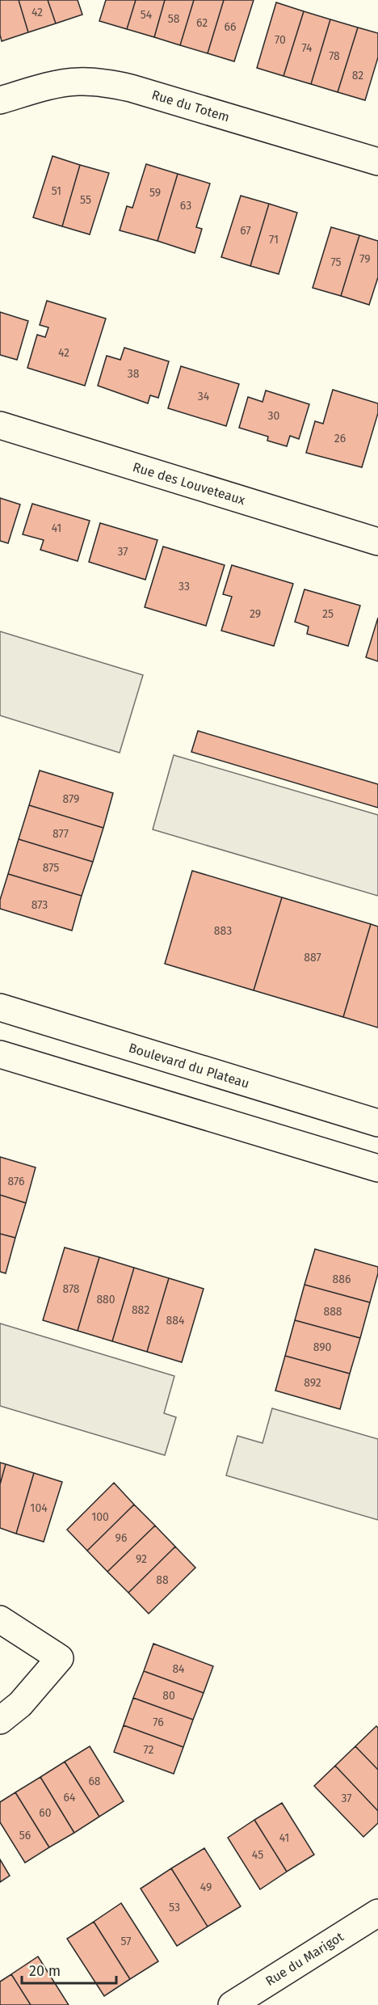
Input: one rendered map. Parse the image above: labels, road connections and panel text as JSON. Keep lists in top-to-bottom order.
{
  "streets": {
    "street": [
      "Rue du Totem",
      "Rue des Louveteaux",
      "Boulevard du Plateau",
      "Rue du Marigot"
    ]
  },
  "house_numbers": [
    "42",
    "54",
    "58",
    "62",
    "66",
    "70",
    "74",
    "78",
    "82",
    "51",
    "59",
    "55",
    "63",
    "67",
    "71",
    "79",
    "75",
    "42",
    "38",
    "34",
    "30",
    "26",
    "41",
    "37",
    "33",
    "29",
    "25",
    "879",
    "877",
    "875",
    "873",
    "883",
    "887",
    "876",
    "886",
    "878",
    "880",
    "882",
    "888",
    "884",
    "890",
    "892",
    "104",
    "100",
    "96",
    "92",
    "88",
    "84",
    "80",
    "76",
    "72",
    "68",
    "64",
    "37",
    "60",
    "56",
    "41",
    "45",
    "49",
    "53",
    "57"
  ],
  "scale_bar": "20 m"
}
